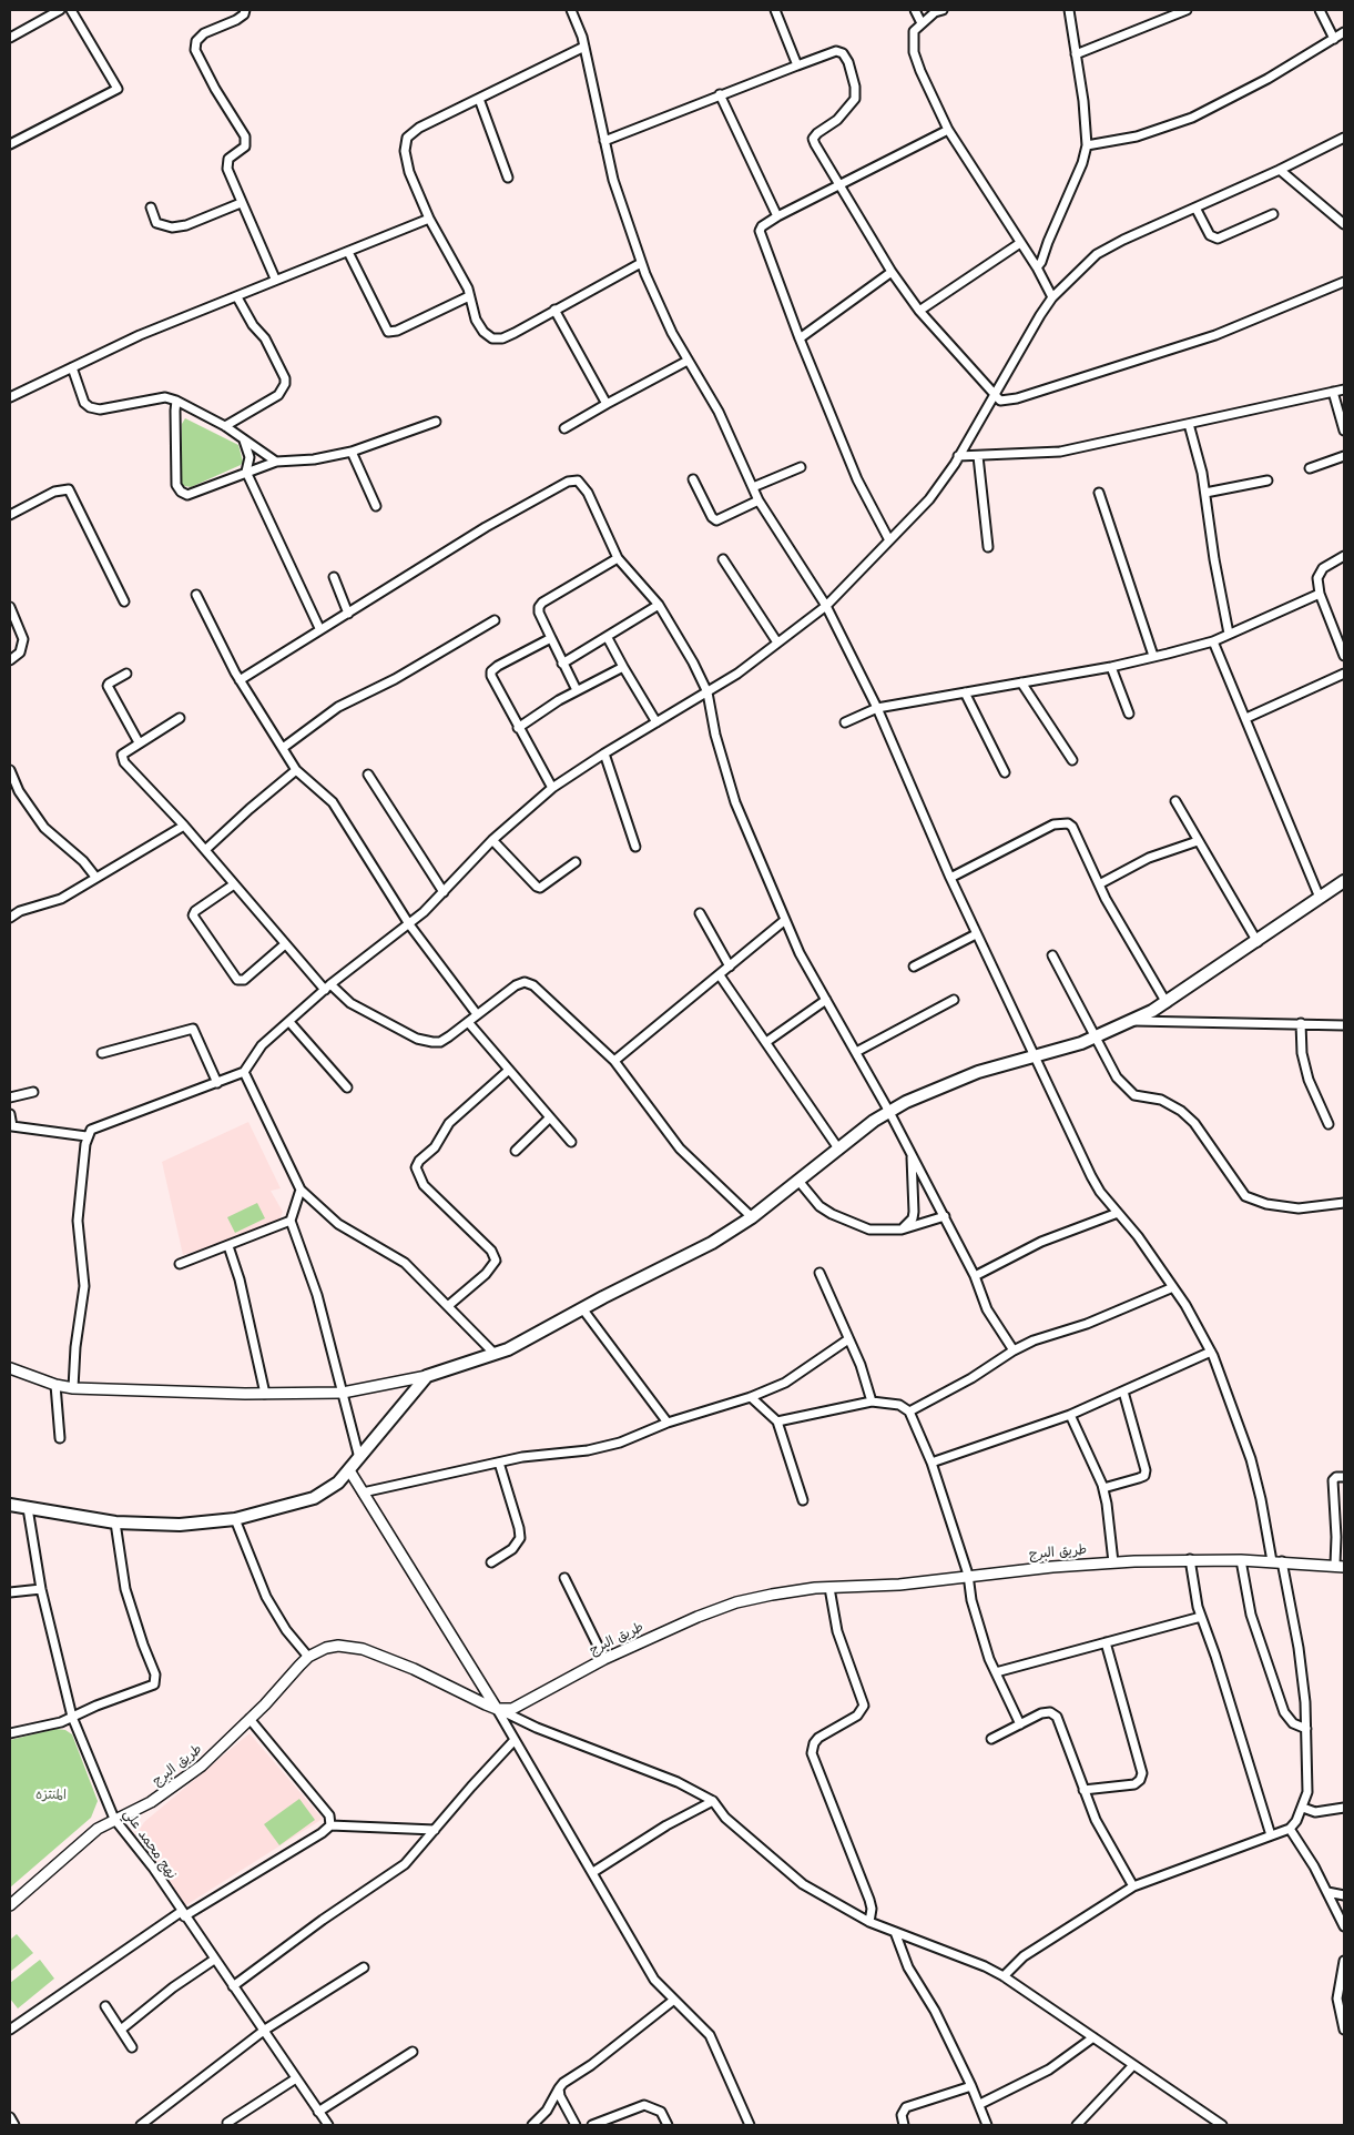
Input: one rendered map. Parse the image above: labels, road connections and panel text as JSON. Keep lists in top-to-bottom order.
{
  "streets": {
    "street": ["طريق البرج", "نهج محمد علي"]
  },
  "crossings": [
    ["طريق البرج", "نهج محمد علي"]
  ],
  "parks": ["المنتزه"]
}
